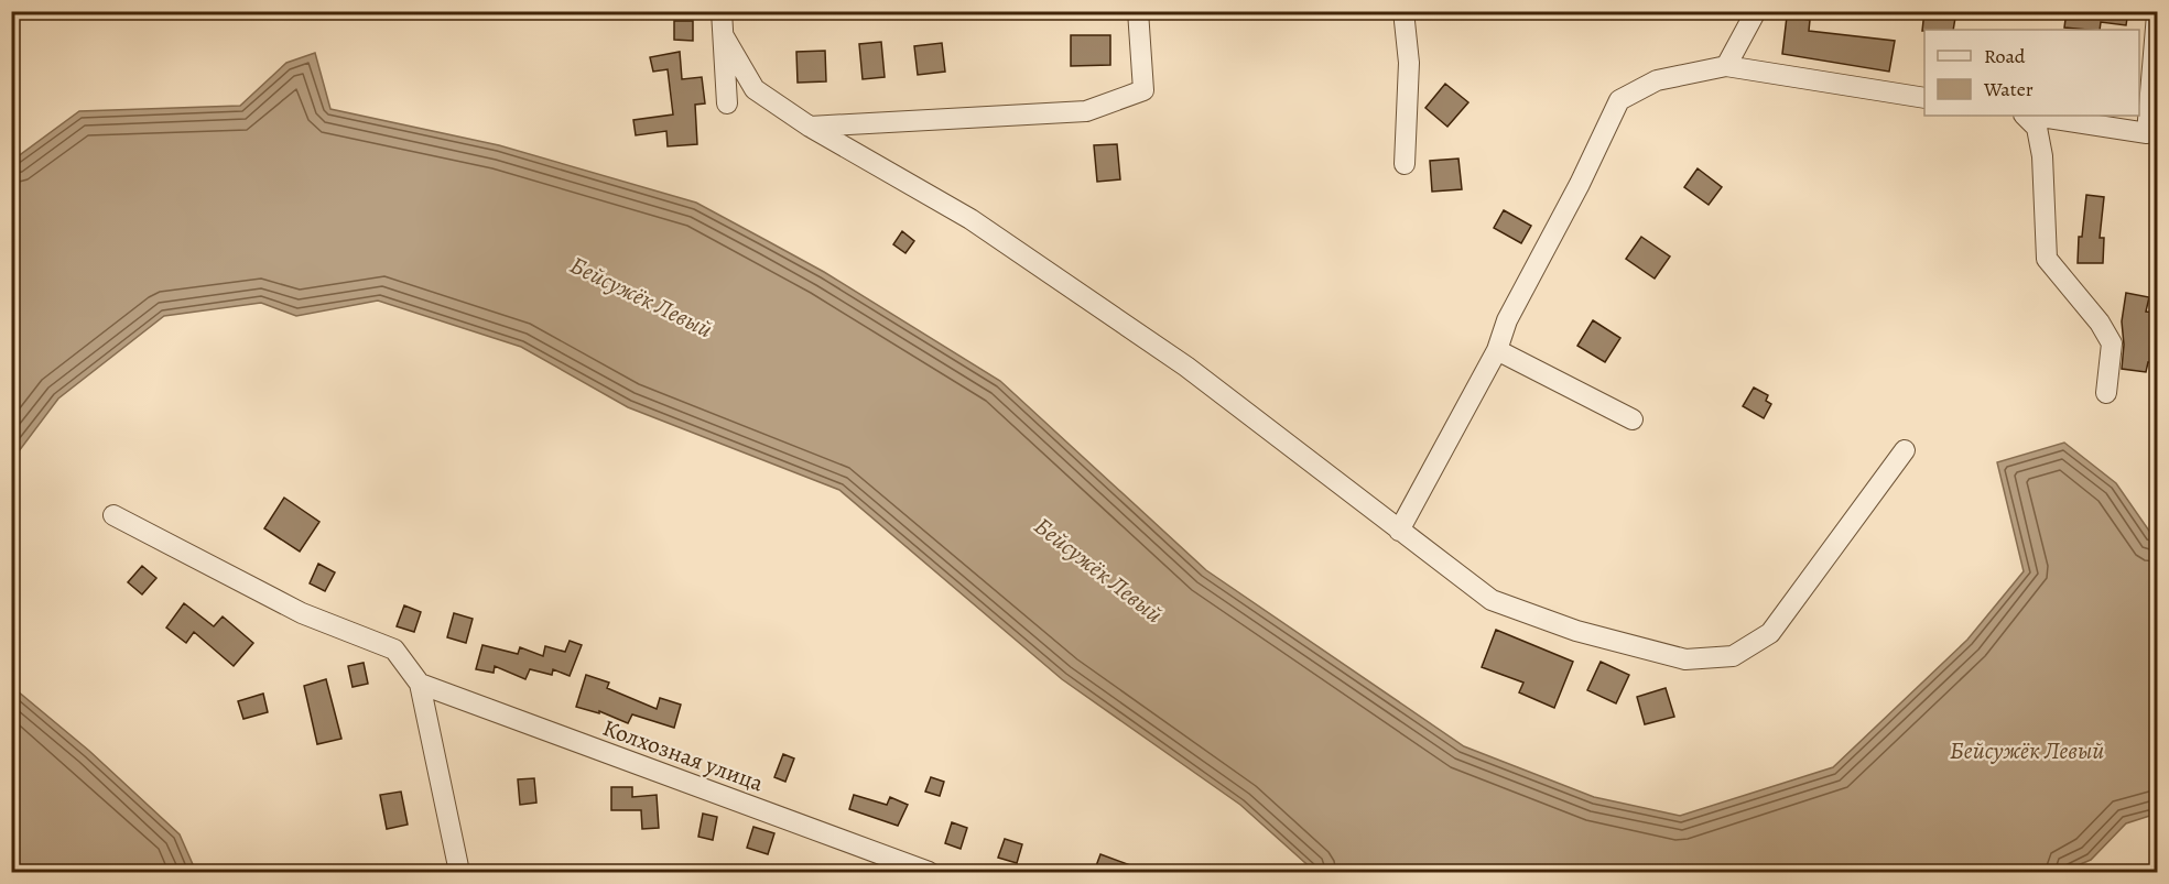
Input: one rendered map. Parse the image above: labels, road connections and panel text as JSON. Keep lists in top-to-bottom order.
{
  "streets": {
    "street": ["Колхозная улица"]
  },
  "water": ["Бейсужёк Левый"],
  "legend": ["Road", "Water"]
}
